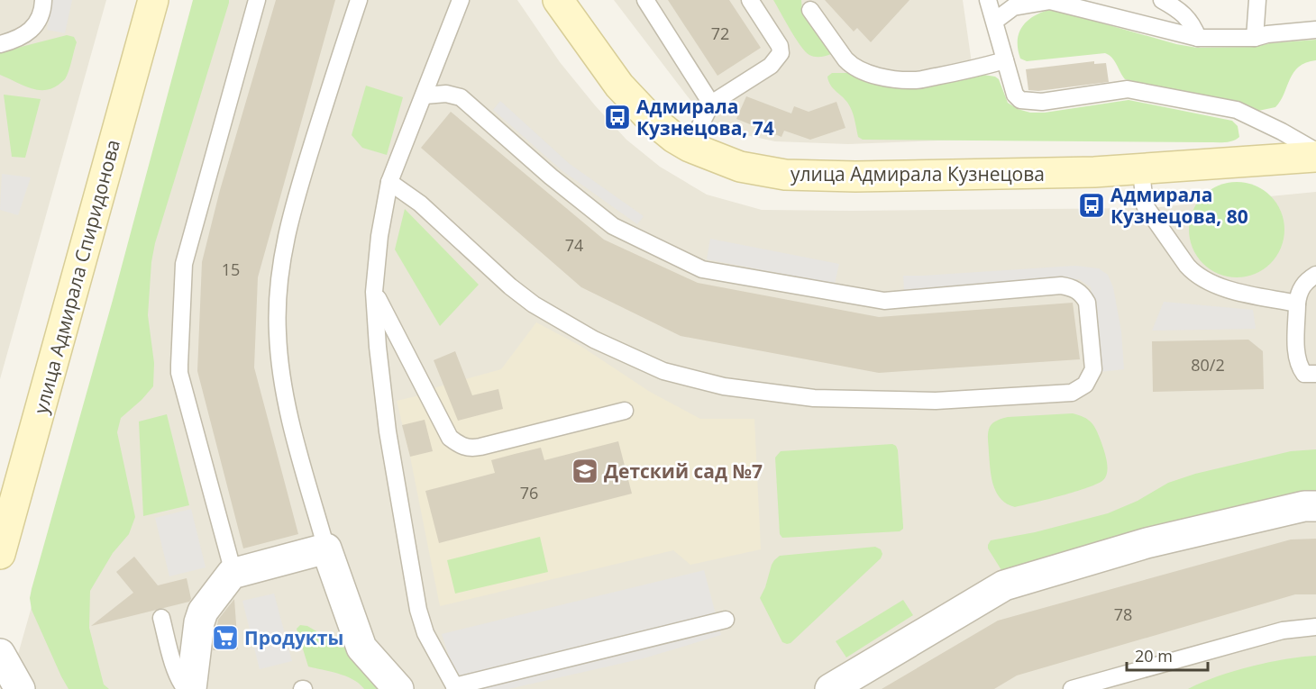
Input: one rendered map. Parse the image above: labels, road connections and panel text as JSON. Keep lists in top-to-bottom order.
{
  "streets": {
    "main road": ["улица Адмирала Кузнецова", "улица Адмирала Спиридонова"]
  },
  "places": {
    "bus stop": ["Адмирала Кузнецова, 74", "Адмирала Кузнецова, 80"],
    "school or university": ["Детский сад №7"],
    "supermarket": ["Продукты"]
  },
  "house_numbers": [
    "72",
    "74",
    "15",
    "80/2",
    "76",
    "78"
  ],
  "scale_bar": "20 m"
}
